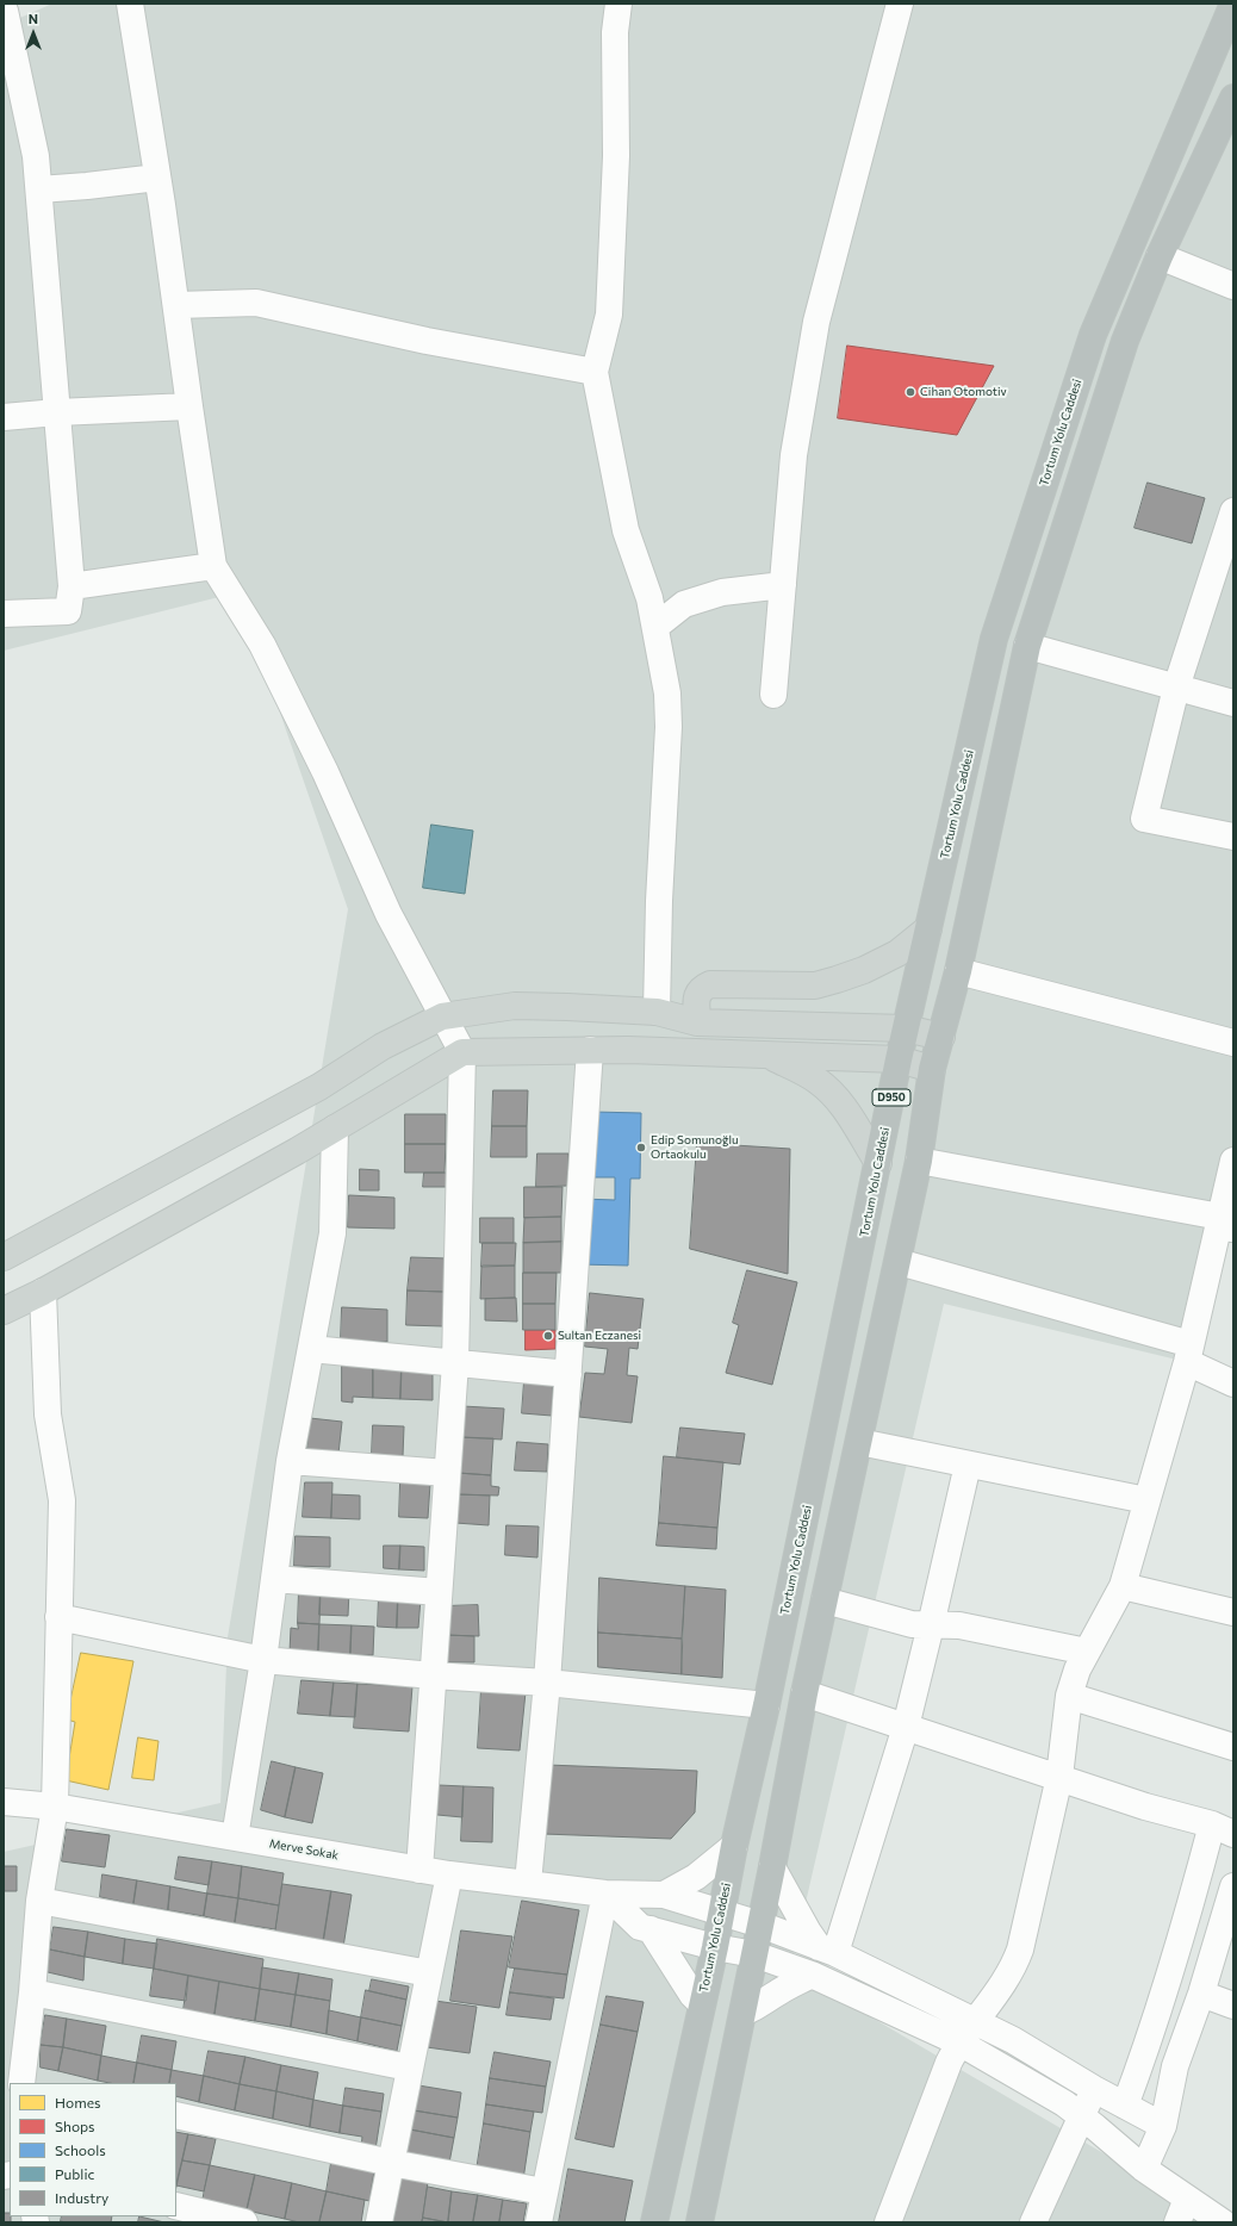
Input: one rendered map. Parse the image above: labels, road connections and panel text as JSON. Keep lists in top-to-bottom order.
{
  "streets": {
    "highway": ["Tortum Yolu Caddesi", "D950"],
    "street": ["Merve Sokak"]
  },
  "places": ["Cihan Otomotiv", "Edip Somunoğlu Ortaokulu", "Sultan Eczanesi"],
  "legend": [
    "Homes",
    "Shops",
    "Schools",
    "Public",
    "Industry"
  ],
  "north": "top"
}
